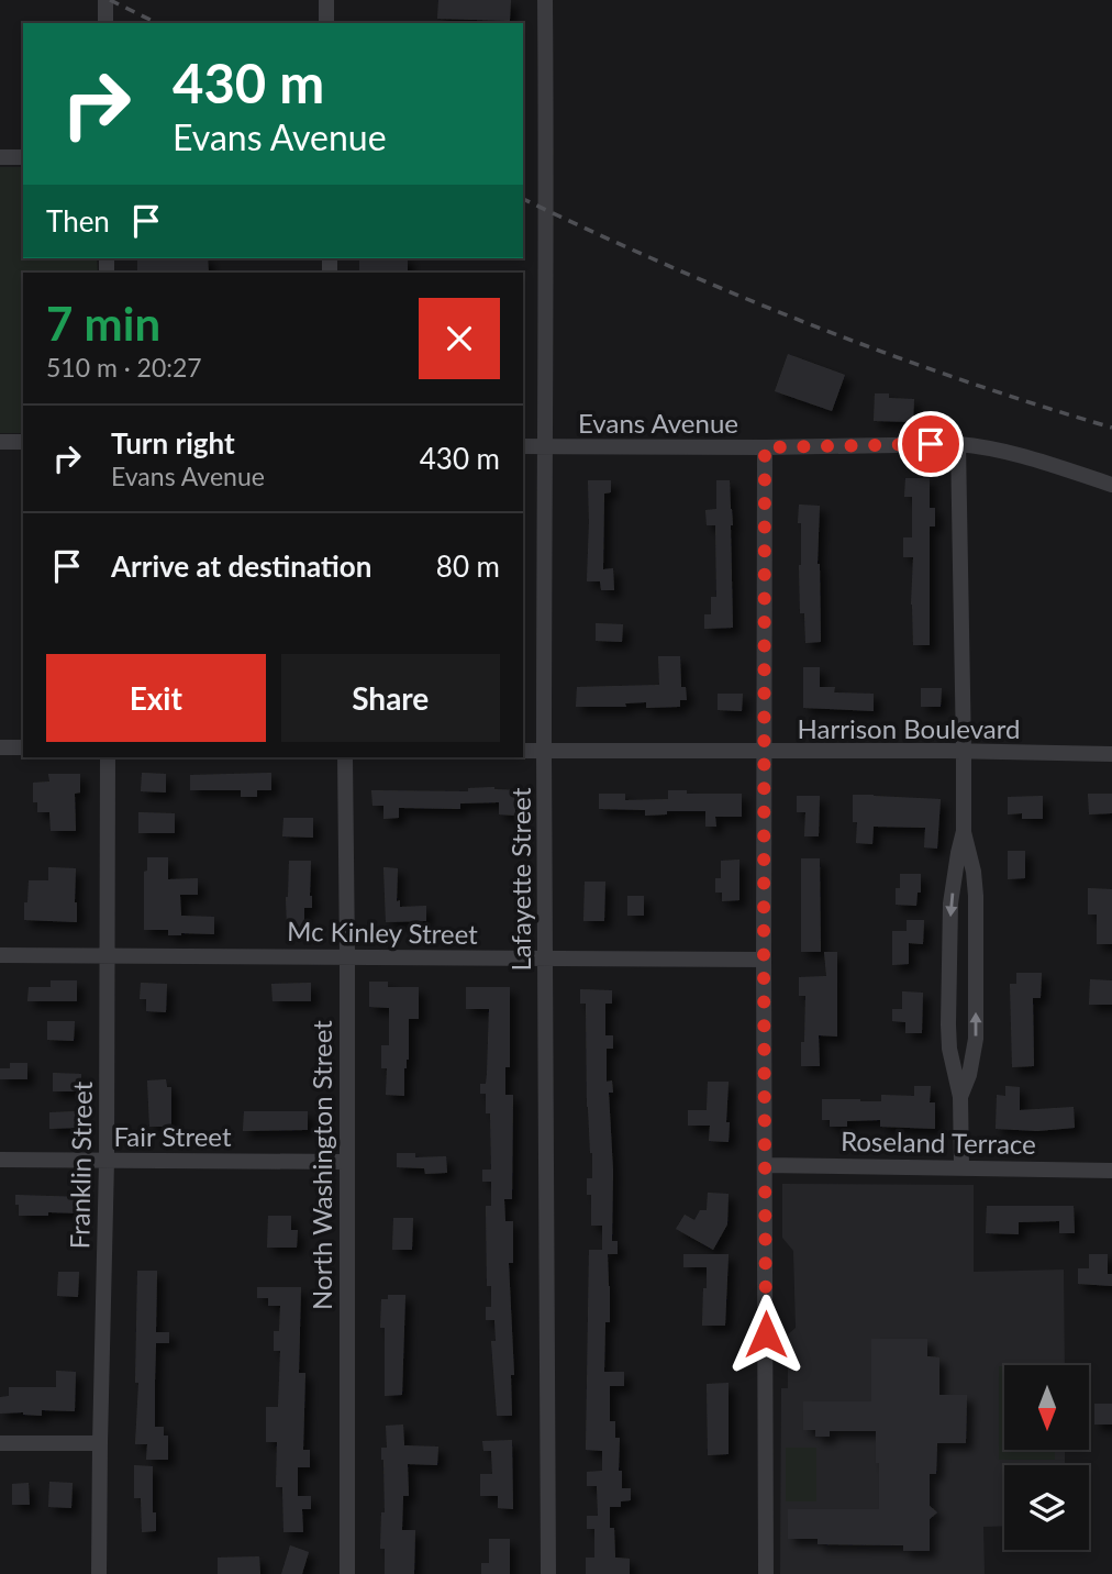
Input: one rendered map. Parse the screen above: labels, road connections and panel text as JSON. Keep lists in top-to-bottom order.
{
  "streets": {
    "street": [
      "Evans Avenue",
      "Harrison Boulevard",
      "Lafayette Street",
      "Mc Kinley Street",
      "Fair Street",
      "Roseland Terrace",
      "Franklin Street",
      "North Washington Street"
    ]
  },
  "crossings": [
    ["Evans Avenue", "Lafayette Street"],
    ["Harrison Boulevard", "Lafayette Street"],
    ["Lafayette Street", "Mc Kinley Street"],
    ["Mc Kinley Street", "Franklin Street"],
    ["Mc Kinley Street", "North Washington Street"],
    ["Fair Street", "Franklin Street"],
    ["Fair Street", "North Washington Street"]
  ],
  "north": "bottom",
  "page": {
    "turn": ["430 m", "Evans Avenue"],
    "then": "Then",
    "heading": ["7 min", "510 m · 20:27"],
    "list": [
      {
        "name": "Turn right",
        "note": "Evans Avenue",
        "value": "430 m"
      },
      {
        "name": "Arrive at destination",
        "value": "80 m"
      }
    ],
    "buttons": ["Exit", "Share"]
  }
}
